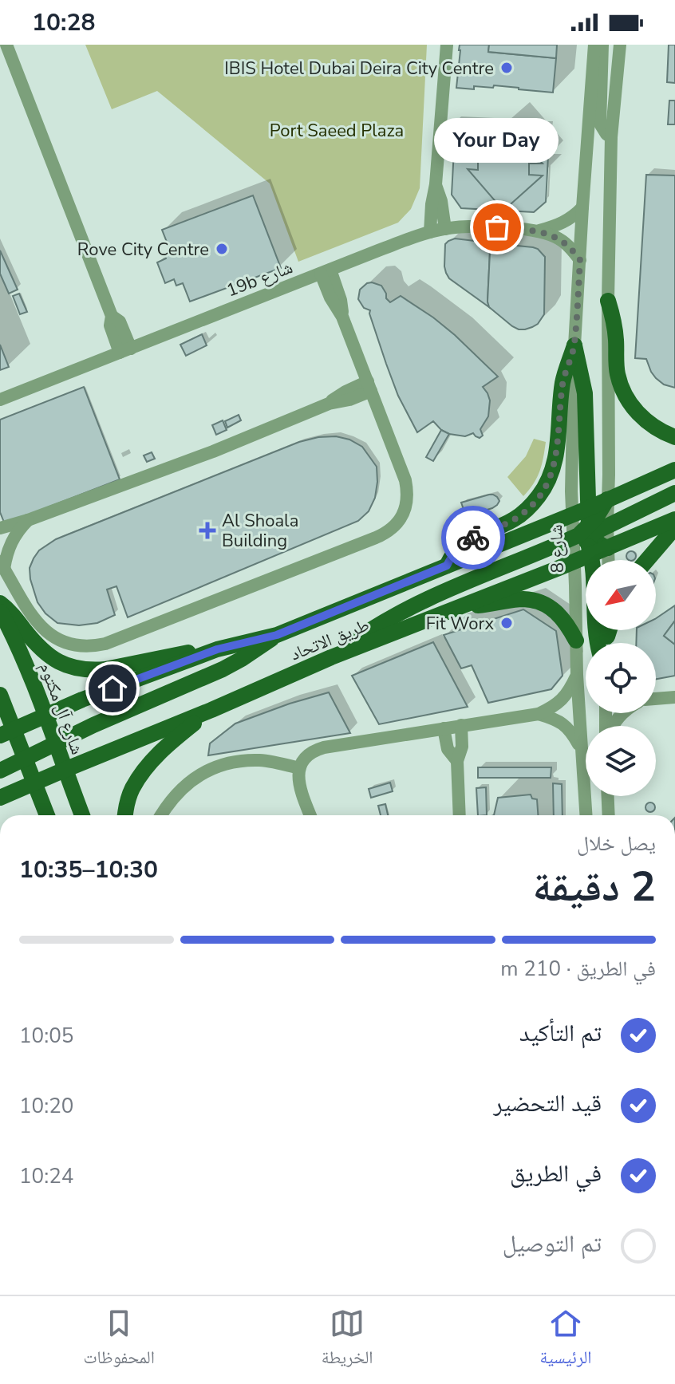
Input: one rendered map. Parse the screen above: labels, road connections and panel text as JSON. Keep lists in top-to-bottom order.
{
  "streets": {
    "main road": ["طريق الاتحاد", "شارع آل مكتوم"],
    "street": ["19b شارع", "شارع 8"]
  },
  "crossings": [
    ["19b شارع", "شارع 8"],
    ["شارع 8", "طريق الاتحاد"],
    ["طريق الاتحاد", "شارع آل مكتوم"]
  ],
  "parks": ["Port Saeed Plaza"],
  "places": {
    "other": [
      "IBIS Hotel Dubai Deira City Centre",
      "Your Day",
      "Rove City Centre",
      "Fit Worx"
    ],
    "health": ["Al Shoala Building"]
  },
  "north": "bottom left",
  "page": {
    "status": "10:28",
    "bubble": "Your Day",
    "heading": ["2 دقيقة", "يصل خلال", "10:30–10:35"],
    "bar": "في الطريق · 210 m",
    "list": [
      ["تم التأكيد", "10:05"],
      ["قيد التحضير", "10:20"],
      ["في الطريق", "10:24"],
      "تم التوصيل"
    ],
    "tabs": ["الرئيسية", "الخريطة", "المحفوظات"]
  }
}
